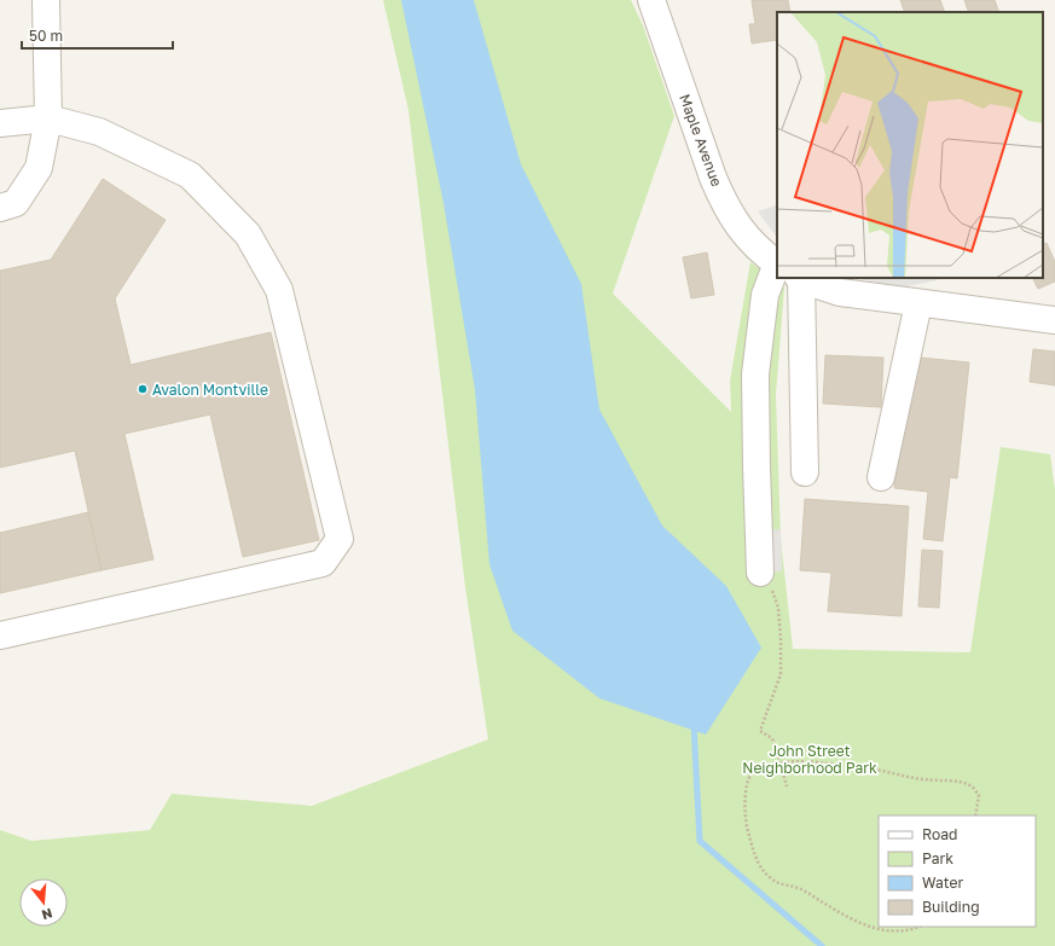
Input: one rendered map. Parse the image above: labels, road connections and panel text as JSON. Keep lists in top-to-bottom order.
{
  "streets": {
    "street": ["Maple Avenue"]
  },
  "parks": ["John Street Neighborhood Park"],
  "places": ["Avalon Montville"],
  "legend": [
    "Road",
    "Park",
    "Water",
    "Building"
  ],
  "scale_bar": "50 m",
  "north": "bottom"
}
